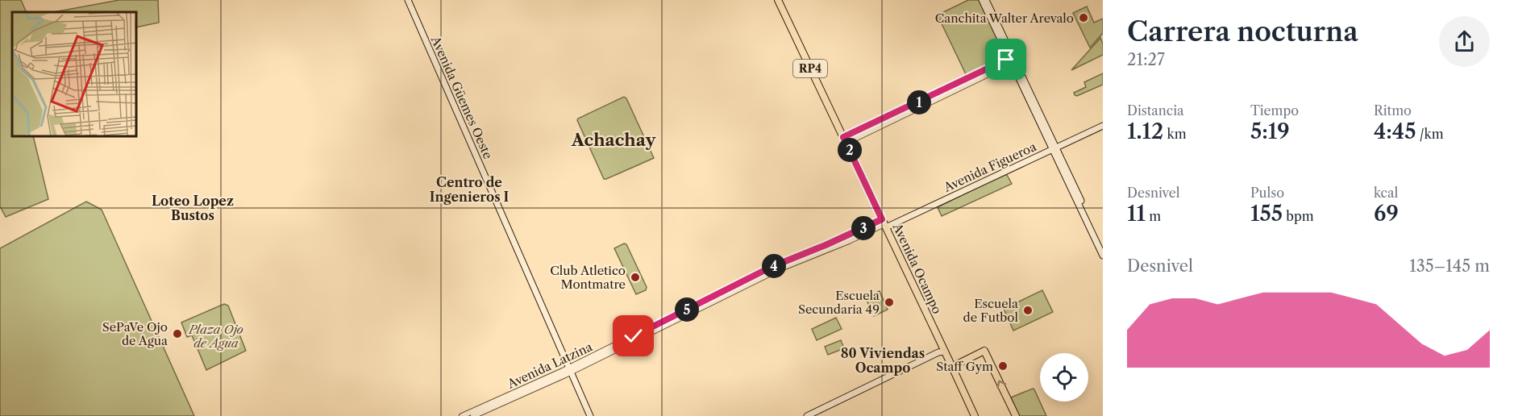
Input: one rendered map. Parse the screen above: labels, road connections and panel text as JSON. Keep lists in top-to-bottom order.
{
  "streets": {
    "main road": [
      "RP4",
      "Avenida Güemes Oeste",
      "Avenida Figueroa",
      "Avenida Ocampo"
    ],
    "street": ["Avenida Latzina"]
  },
  "crossings": [
    ["Avenida Güemes Oeste", "Avenida Latzina"],
    ["Avenida Figueroa", "Avenida Ocampo"],
    ["Avenida Figueroa", "Avenida Latzina"],
    ["Avenida Ocampo", "Avenida Latzina"]
  ],
  "districts": [
    "Achachay",
    "Centro de Ingenieros I",
    "Loteo Lopez Bustos",
    "80 Viviendas Ocampo"
  ],
  "parks": ["Plaza Ojo de Agua"],
  "places": [
    "Canchita Walter Arevalo",
    "Club Atletico Montmatre",
    "Escuela Secundaria 49",
    "Escuela de Futbol",
    "SePaVe Ojo de Agua",
    "Staff Gym"
  ],
  "page": {
    "heading": ["Carrera nocturna", "21:27"],
    "stats": [
      ["Distancia", "1.12 km"],
      ["Tiempo", "5:19"],
      ["Ritmo", "4:45 /km"],
      ["Desnivel", "11 m"],
      ["Pulso", "155 bpm"],
      ["kcal", "69"]
    ],
    "pins": [
      "1",
      "2",
      "3",
      "4",
      "5"
    ],
    "chart": ["Desnivel", "135–145 m"]
  }
}
